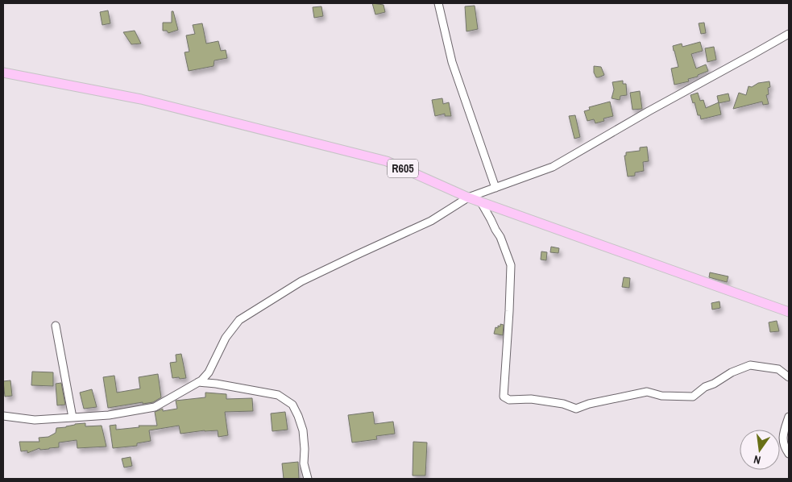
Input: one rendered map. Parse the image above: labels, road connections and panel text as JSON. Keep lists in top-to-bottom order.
{
  "streets": {
    "main road": ["R605"]
  },
  "north": "bottom"
}
